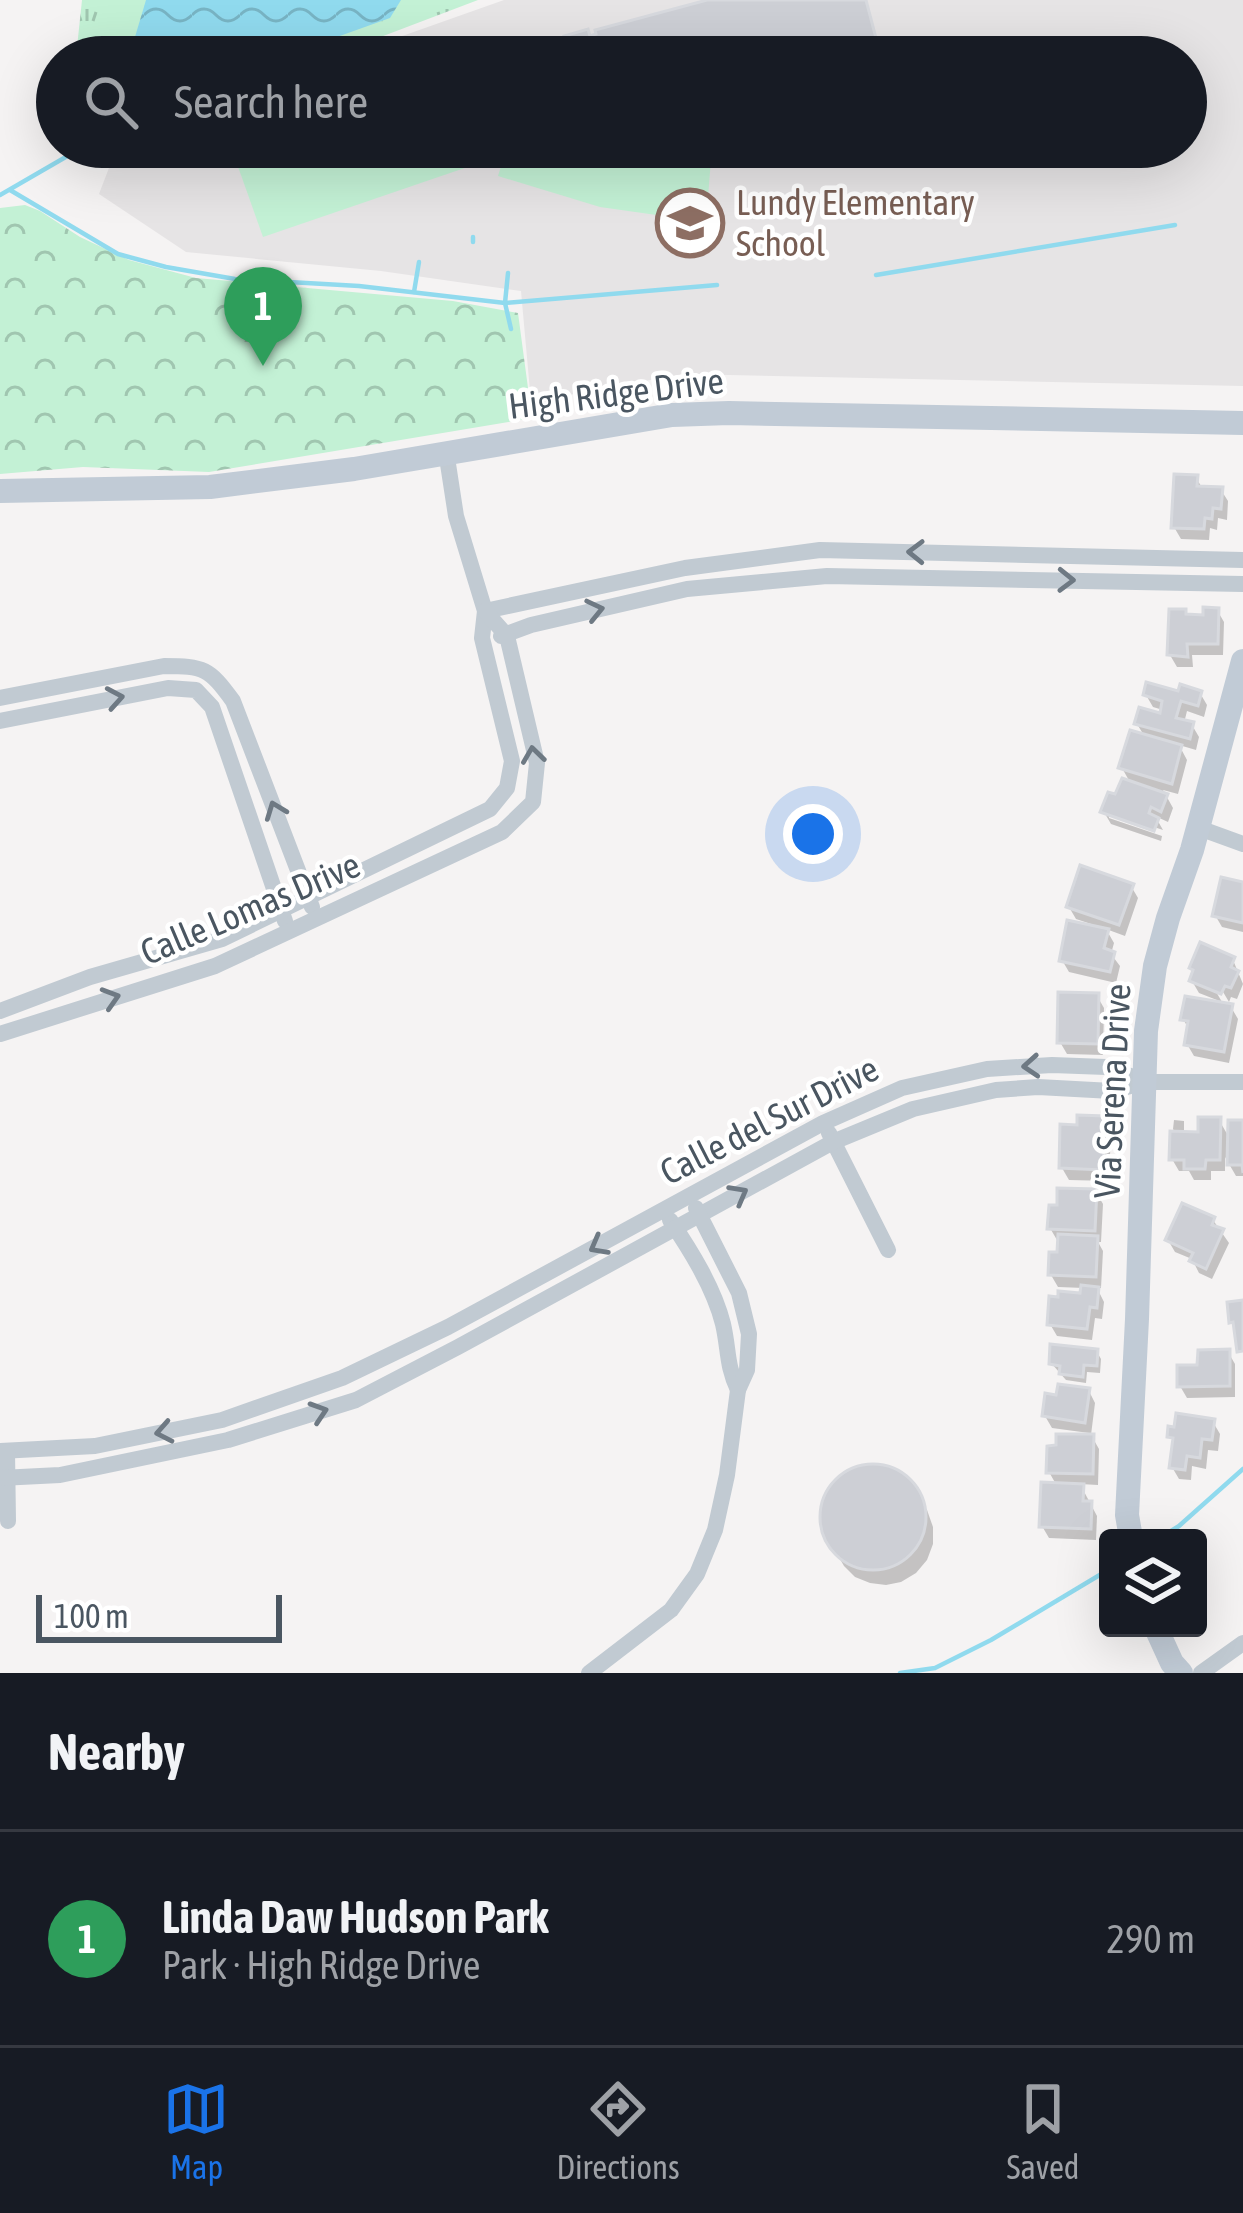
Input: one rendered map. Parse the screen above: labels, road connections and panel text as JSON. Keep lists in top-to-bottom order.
{
  "streets": {
    "street": [
      "High Ridge Drive",
      "Calle Lomas Drive",
      "Via Serena Drive",
      "Calle del Sur Drive"
    ]
  },
  "crossings": [
    ["Via Serena Drive", "Calle del Sur Drive"]
  ],
  "places": {
    "school or university": ["Lundy Elementary School"]
  },
  "scale_bar": "100 m",
  "page": {
    "search": "Search here",
    "pins": "1",
    "scale": "100 m",
    "heading": "Nearby",
    "list": [
      {
        "mark": "1",
        "name": "Linda Daw Hudson Park",
        "note": "Park · High Ridge Drive",
        "value": "290 m"
      }
    ],
    "nav": ["Map", "Directions", "Saved"]
  }
}
